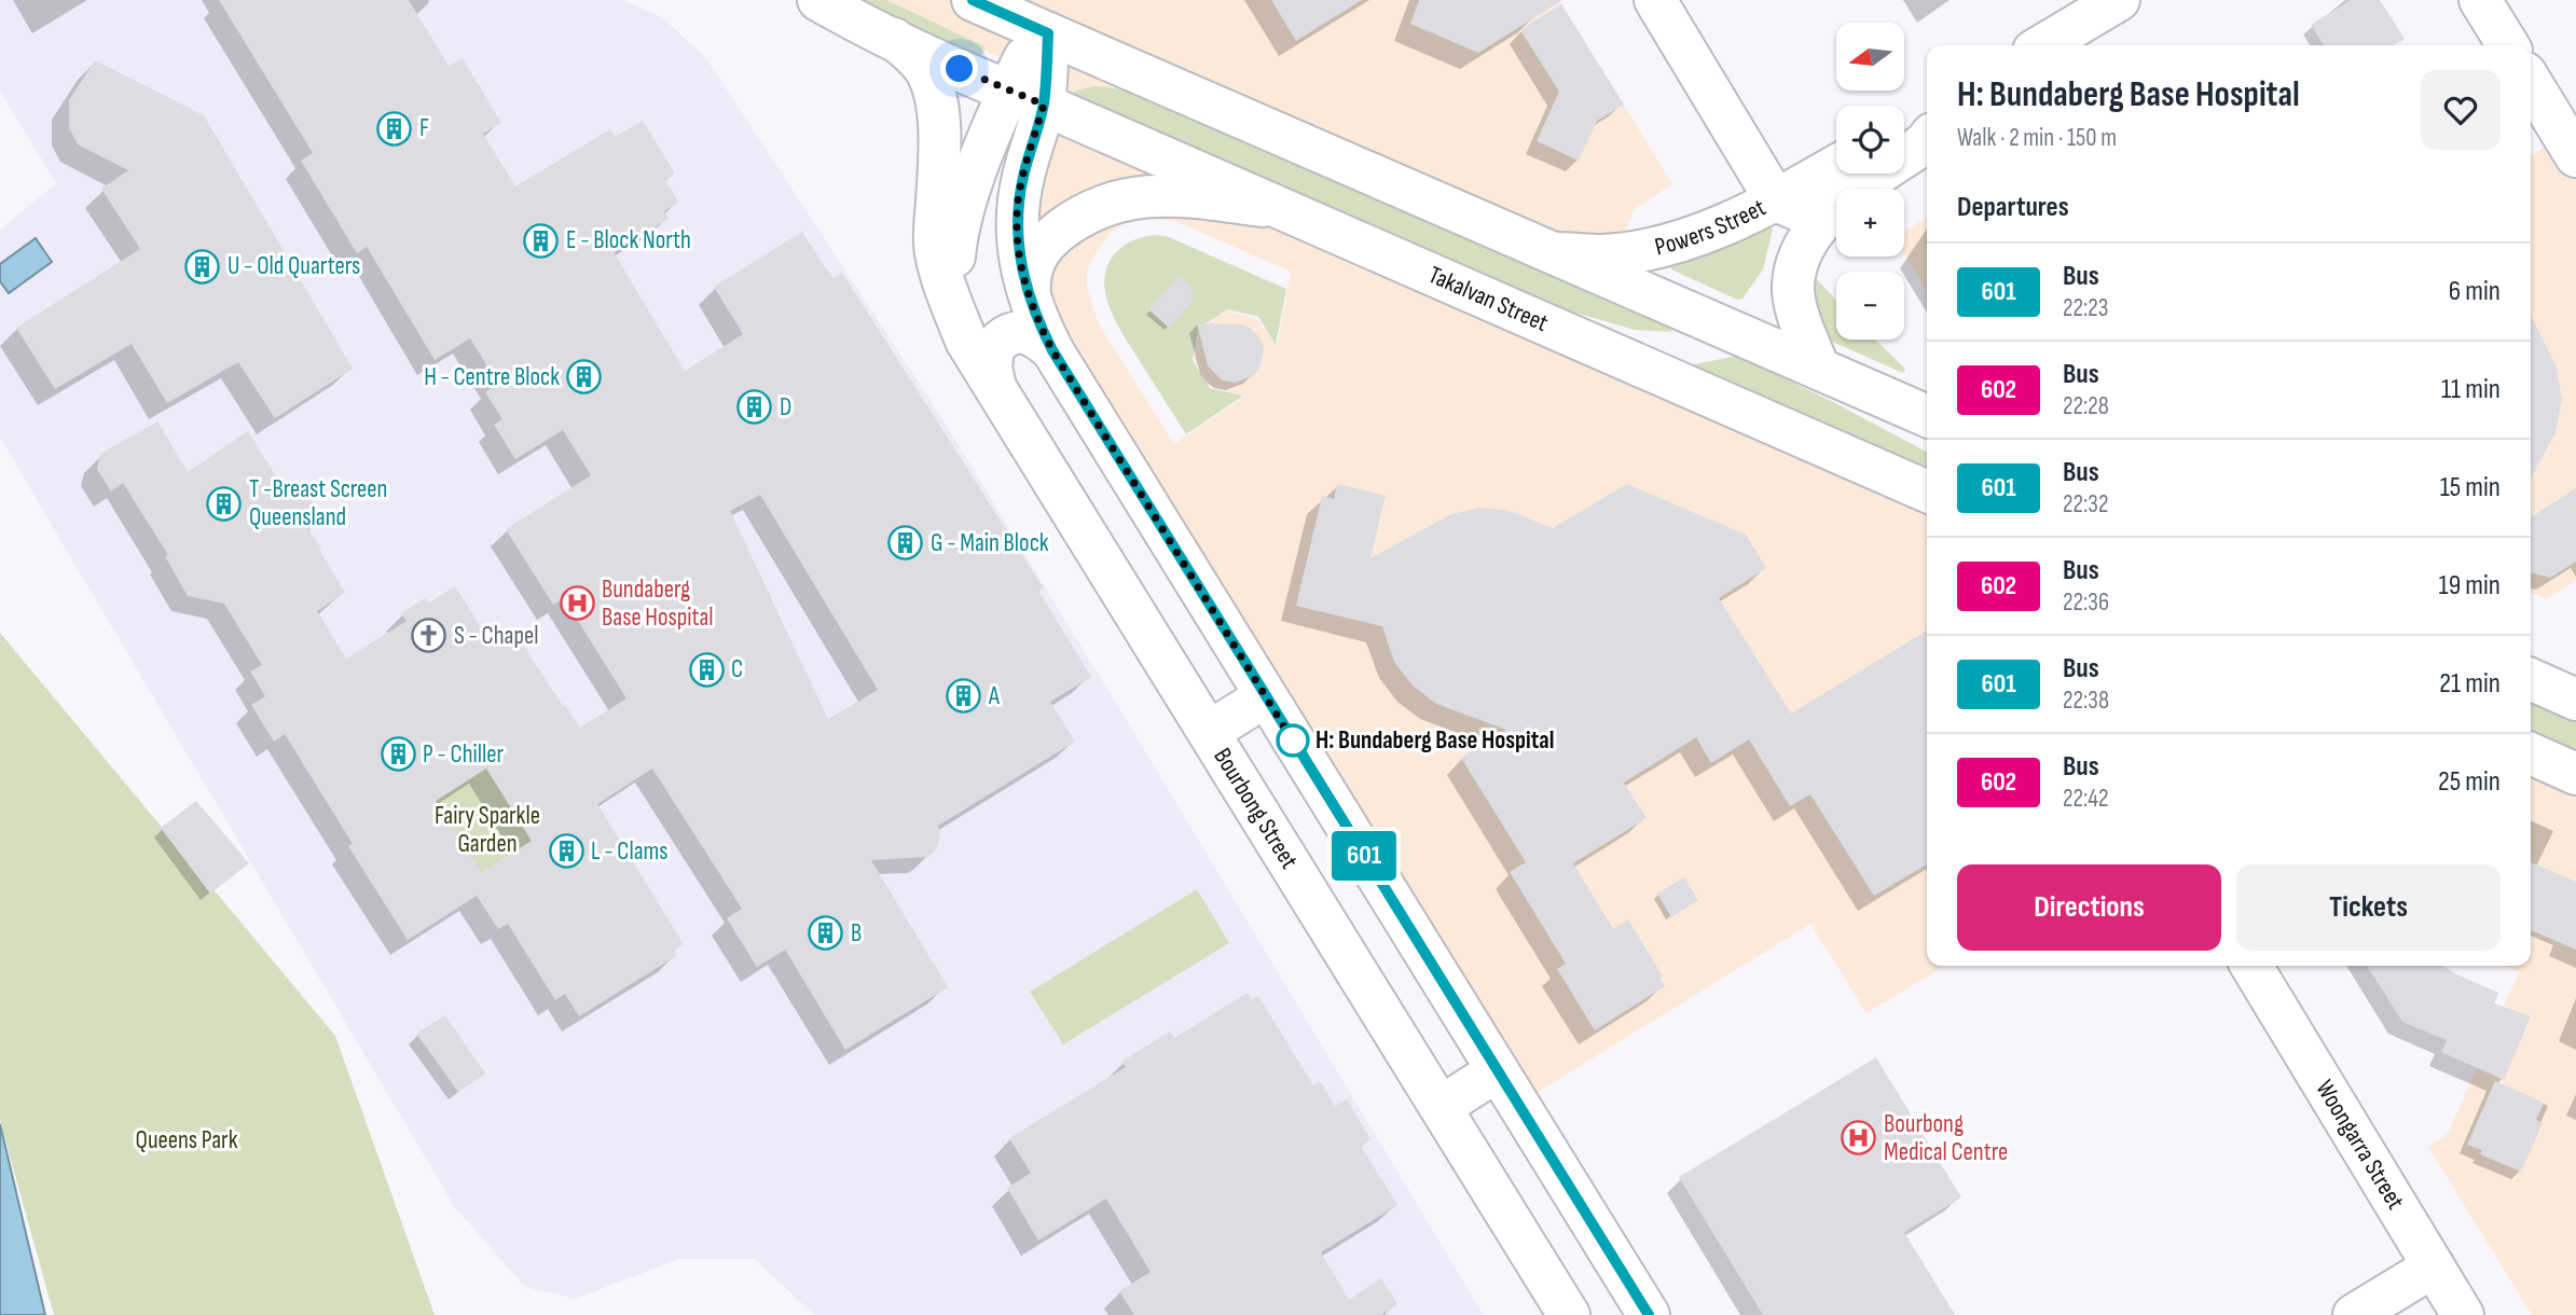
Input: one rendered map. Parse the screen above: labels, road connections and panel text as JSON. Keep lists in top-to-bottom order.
{
  "streets": {
    "main road": [
      "Powers Street",
      "Takalvan Street",
      "Bourbong Street",
      "Woongarra Street"
    ]
  },
  "parks": ["Fairy Sparkle Garden", "Queens Park"],
  "places": {
    "building": [
      "F",
      "E - Block North",
      "U - Old Quarters",
      "H - Centre Block",
      "D",
      "T -Breast Screen Queensland",
      "G - Main Block",
      "C",
      "A",
      "P - Chiller",
      "L - Clams",
      "B"
    ],
    "hospital": ["Bundaberg Base Hospital", "Bourbong Medical Centre"],
    "church": ["S - Chapel"],
    "other": ["H: Bundaberg Base Hospital"]
  },
  "lines": ["bus line 601"],
  "north": "left",
  "page": {
    "on_map": "601",
    "map_buttons": ["+", "−"],
    "heading": [
      ["H: Bundaberg Base Hospital", "Walk · 2 min · 150 m"],
      "Departures"
    ],
    "list": [
      {
        "mark": "601",
        "name": "Bus",
        "note": "22:23",
        "value": "6 min"
      },
      {
        "mark": "602",
        "name": "Bus",
        "note": "22:28",
        "value": "11 min"
      },
      {
        "mark": "601",
        "name": "Bus",
        "note": "22:32",
        "value": "15 min"
      },
      {
        "mark": "602",
        "name": "Bus",
        "note": "22:36",
        "value": "19 min"
      },
      {
        "mark": "601",
        "name": "Bus",
        "note": "22:38",
        "value": "21 min"
      },
      {
        "mark": "602",
        "name": "Bus",
        "note": "22:42",
        "value": "25 min"
      }
    ],
    "buttons": ["Directions", "Tickets"]
  }
}
